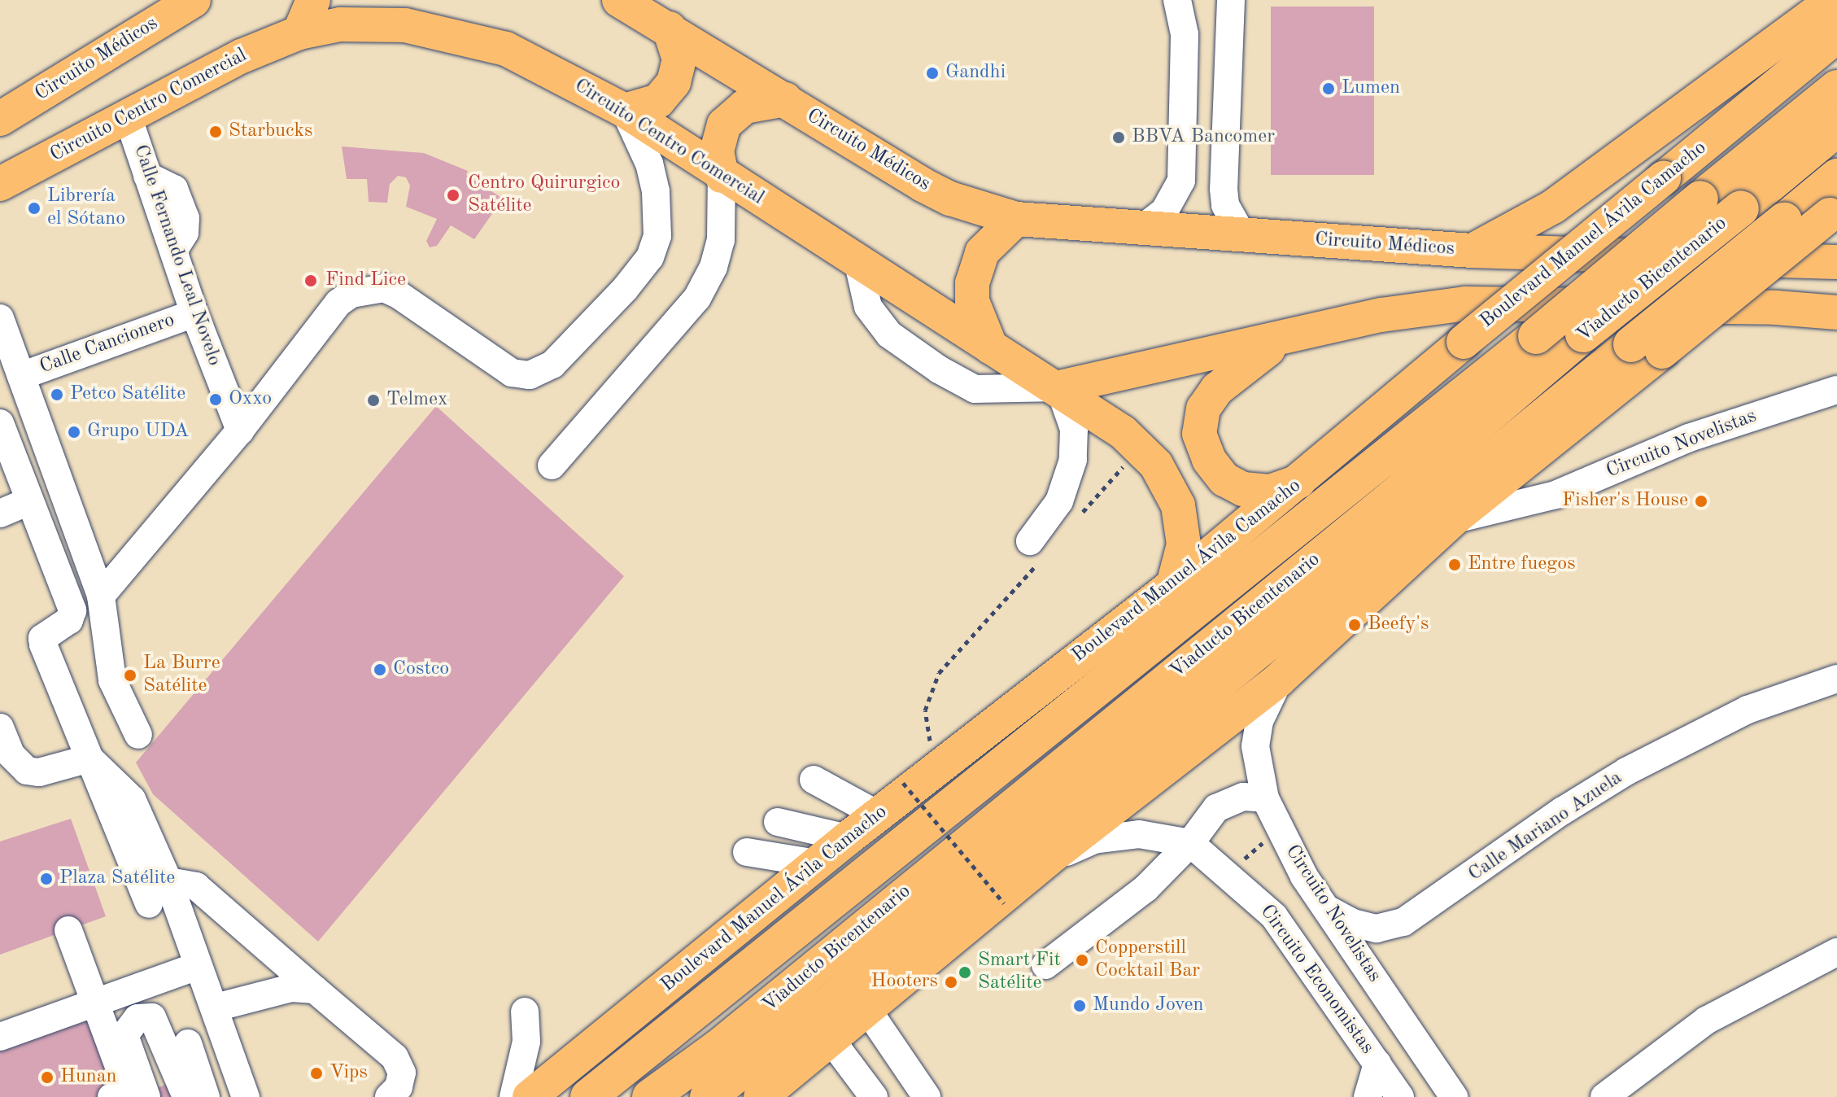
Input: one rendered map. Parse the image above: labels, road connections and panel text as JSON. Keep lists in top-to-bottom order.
{
  "streets": {
    "highway": ["Boulevard Manuel Ávila Camacho", "Viaducto Bicentenario"],
    "main road": ["Circuito Médicos", "Circuito Centro Comercial"],
    "street": [
      "Calle Fernando Leal Novelo",
      "Calle Cancionero",
      "Circuito Novelistas",
      "Calle Mariano Azuela",
      "Circuito Economistas"
    ]
  },
  "crossings": [
    ["Circuito Centro Comercial", "Boulevard Manuel Ávila Camacho"],
    ["Circuito Centro Comercial", "Calle Fernando Leal Novelo"],
    ["Calle Fernando Leal Novelo", "Calle Cancionero"],
    ["Circuito Novelistas", "Calle Mariano Azuela"]
  ],
  "places": [
    "Gandhi",
    "Lumen",
    "Starbucks",
    "BBVA Bancomer",
    "Centro Quirurgico Satélite",
    "Librería el Sótano",
    "Find Lice",
    "Petco Satélite",
    "Oxxo",
    "Telmex",
    "Grupo UDA",
    "Fisher's House",
    "Entre fuegos",
    "Beefy's",
    "Costco",
    "La Burre Satélite",
    "Plaza Satélite",
    "Copperstill Cocktail Bar",
    "Smart Fit Satélite",
    "Hooters",
    "Mundo Joven",
    "Vips",
    "Hunan"
  ]
}
